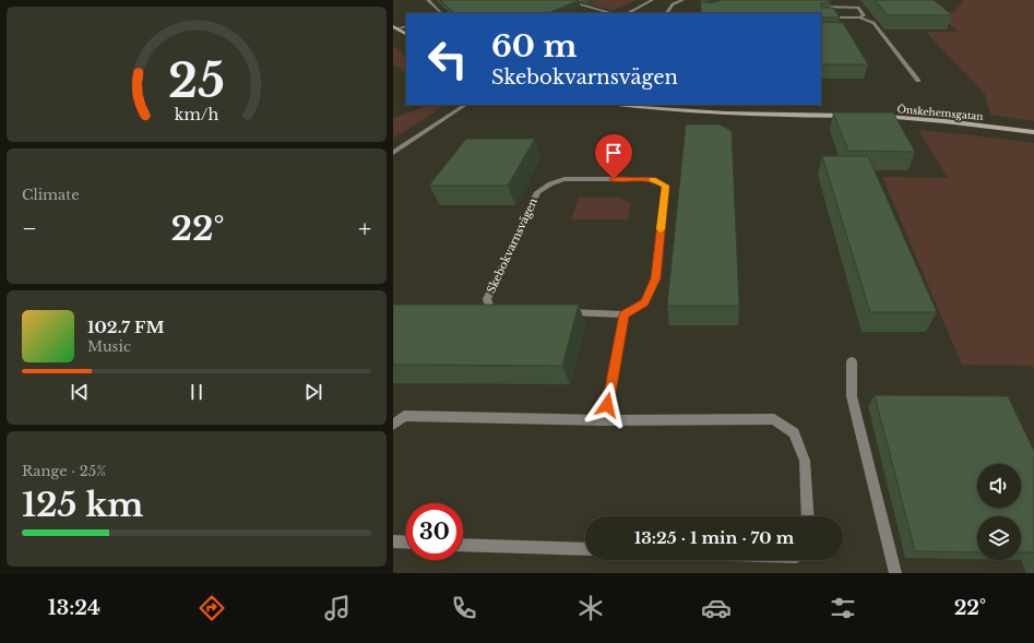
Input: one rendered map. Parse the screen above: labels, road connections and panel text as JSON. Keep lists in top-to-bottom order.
{
  "streets": {
    "street": ["Önskehemsgatan", "Skebokvarnsvägen"]
  },
  "page": {
    "turn": ["60 m", "Skebokvarnsvägen"],
    "tile": [
      "Climate",
      ["Range · 25%", "125 km"]
    ],
    "heat": ["−", "22°", "+"],
    "song": ["102.7 FM", "Music"],
    "limit": "30",
    "trip": "13:25 · 1 min · 70 m",
    "tabs": ["13:24", "22°"],
    "gauge": ["25", "km/h"]
  }
}
